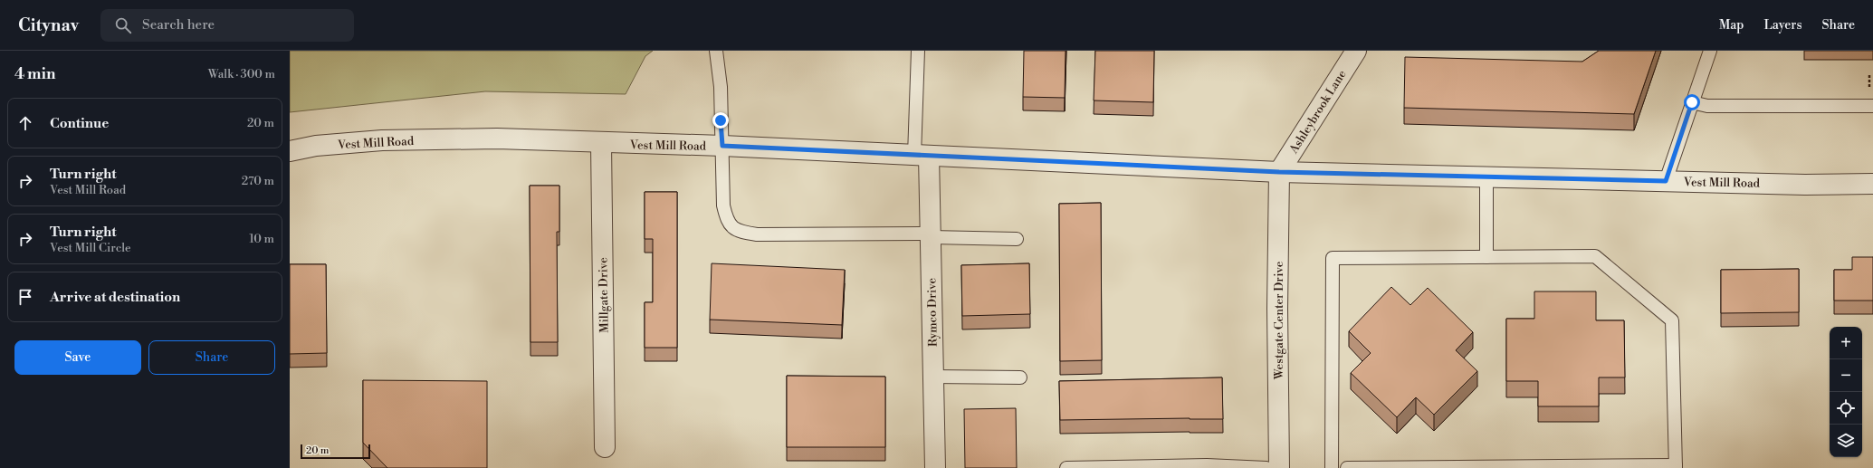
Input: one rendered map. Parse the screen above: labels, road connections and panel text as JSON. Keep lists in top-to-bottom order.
{
  "streets": {
    "street": [
      "Ashleybrook Lane",
      "Vest Mill Road",
      "Millgate Drive",
      "Rymco Drive",
      "Westgate Center Drive"
    ]
  },
  "crossings": [
    ["Ashleybrook Lane", "Vest Mill Road"],
    ["Ashleybrook Lane", "Westgate Center Drive"],
    ["Vest Mill Road", "Millgate Drive"],
    ["Vest Mill Road", "Rymco Drive"],
    ["Vest Mill Road", "Westgate Center Drive"]
  ],
  "scale_bar": "20 m",
  "page": {
    "header": "Citynav",
    "search": "Search here",
    "nav": ["Map", "Layers", "Share"],
    "heading": ["4 min", "Walk · 300 m"],
    "list": [
      ["Continue", "20 m"],
      ["Turn right", "Vest Mill Road", "270 m"],
      ["Turn right", "Vest Mill Circle", "10 m"],
      "Arrive at destination"
    ],
    "map_buttons": ["+", "−"],
    "buttons": ["Save", "Share"],
    "scale": "20 m"
  }
}
